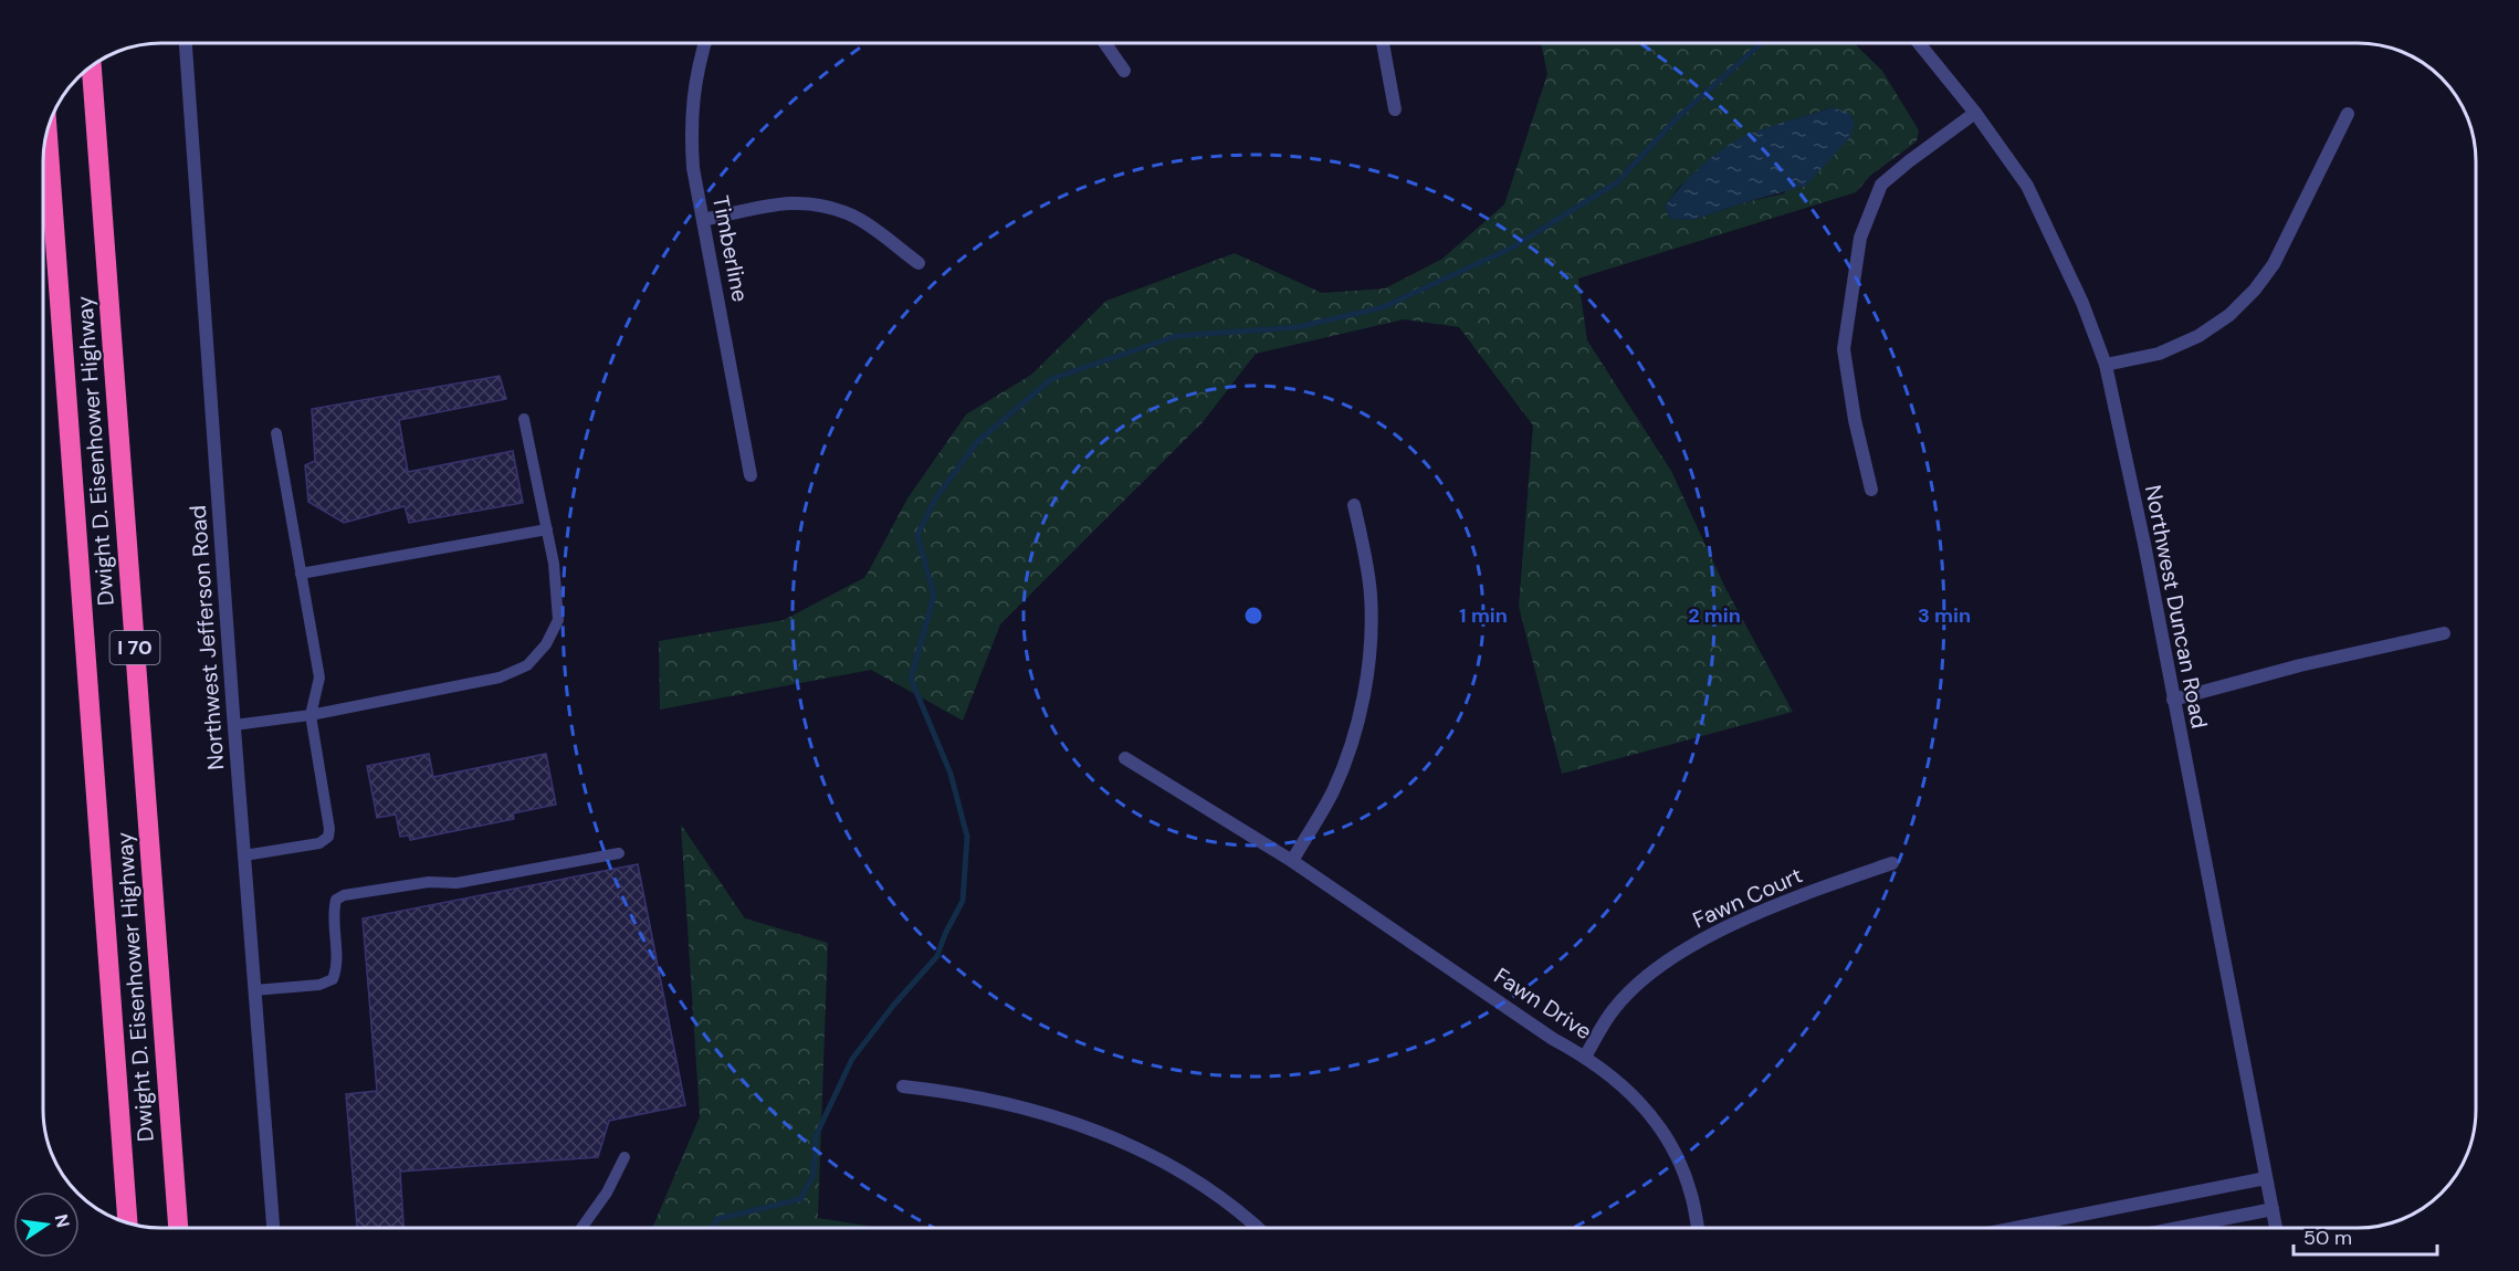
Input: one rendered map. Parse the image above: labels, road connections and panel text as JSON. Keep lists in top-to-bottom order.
{
  "streets": {
    "highway": ["Dwight D. Eisenhower Highway", "I 70"],
    "street": [
      "Timberline",
      "Northwest Duncan Road",
      "Northwest Jefferson Road",
      "Fawn Court",
      "Fawn Drive"
    ]
  },
  "crossings": [
    ["Fawn Court", "Fawn Drive"]
  ],
  "scale_bar": "50 m",
  "north": "right",
  "rings": ["1 min", "2 min", "3 min"]
}
